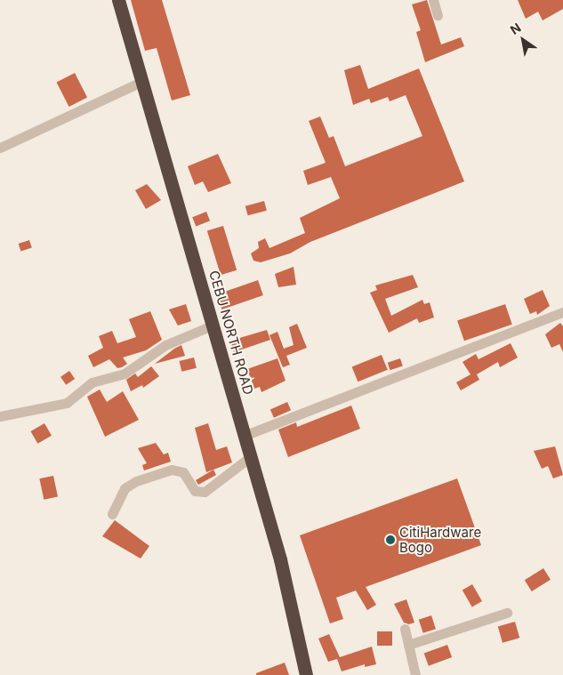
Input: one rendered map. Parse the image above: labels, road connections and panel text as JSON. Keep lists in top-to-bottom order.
{
  "streets": {
    "highway": ["CEBU NORTH ROAD"]
  },
  "places": ["CitiHardware Bogo"],
  "north": "top left"
}
